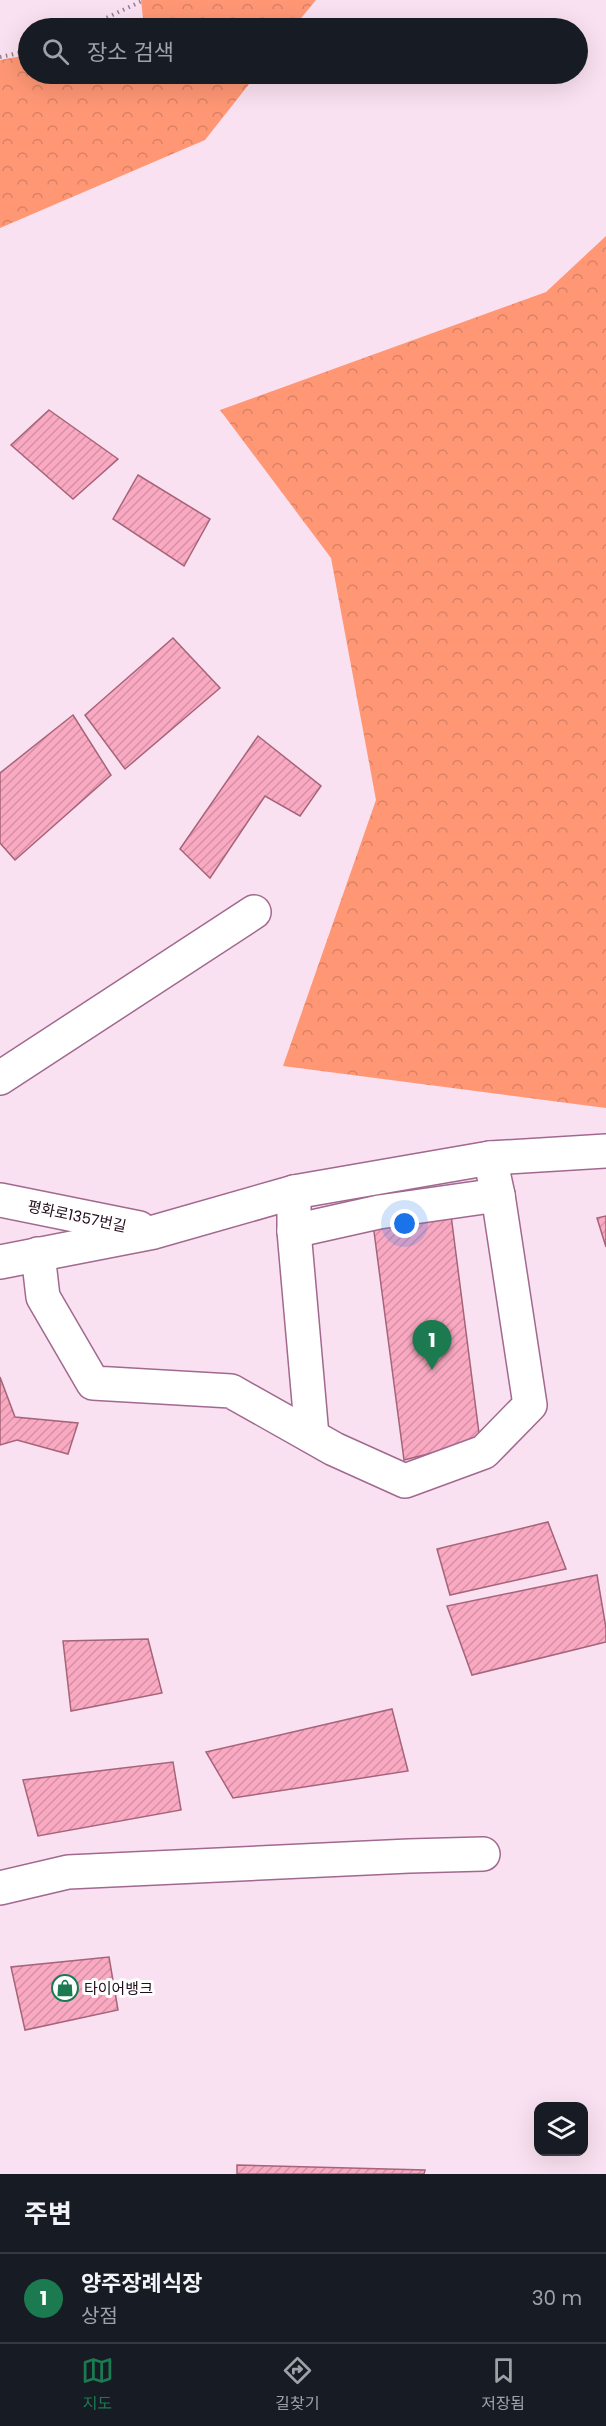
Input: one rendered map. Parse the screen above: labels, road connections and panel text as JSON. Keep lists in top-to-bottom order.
{
  "streets": {
    "street": ["평화로1357번길"]
  },
  "places": {
    "shop": ["타이어뱅크"]
  },
  "page": {
    "search": "장소 검색",
    "pins": "1",
    "heading": "주변",
    "list": [
      {
        "mark": "1",
        "name": "양주장례식장",
        "note": "상점",
        "value": "30 m"
      }
    ],
    "nav": ["지도", "길찾기", "저장됨"]
  }
}
